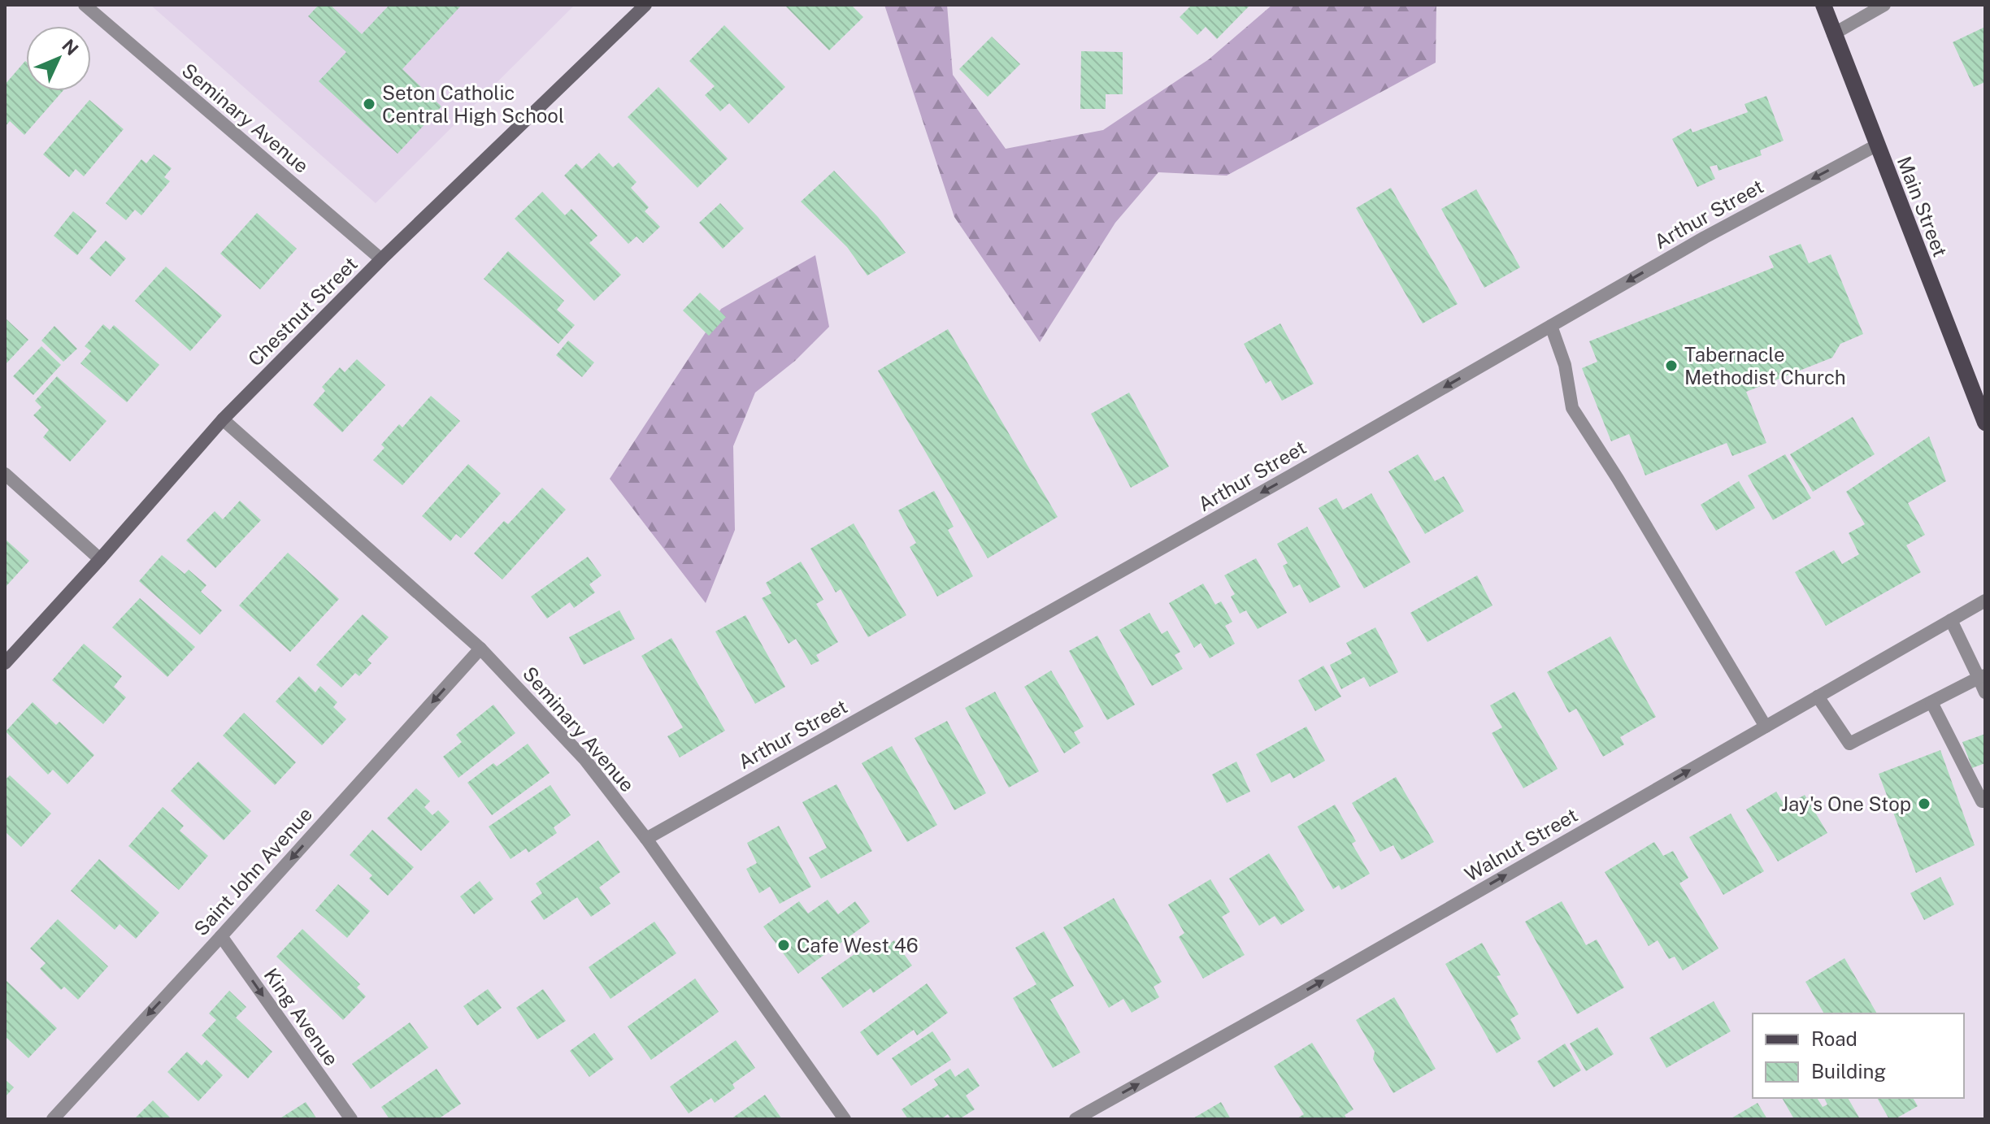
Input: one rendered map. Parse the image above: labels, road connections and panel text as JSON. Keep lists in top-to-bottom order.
{
  "streets": {
    "main road": ["Main Street"],
    "street": [
      "Seminary Avenue",
      "Arthur Street",
      "Chestnut Street",
      "Walnut Street",
      "Saint John Avenue",
      "King Avenue"
    ]
  },
  "crossings": [
    ["Seminary Avenue", "Arthur Street"],
    ["Seminary Avenue", "Chestnut Street"],
    ["Seminary Avenue", "Saint John Avenue"],
    ["Main Street", "Arthur Street"],
    ["Saint John Avenue", "King Avenue"]
  ],
  "one_way": [
    "Arthur Street",
    "Walnut Street",
    "Saint John Avenue",
    "King Avenue"
  ],
  "places": [
    "Seton Catholic Central High School",
    "Tabernacle Methodist Church",
    "Jay's One Stop",
    "Cafe West 46"
  ],
  "legend": ["Road", "Building"],
  "north": "top right"
}
